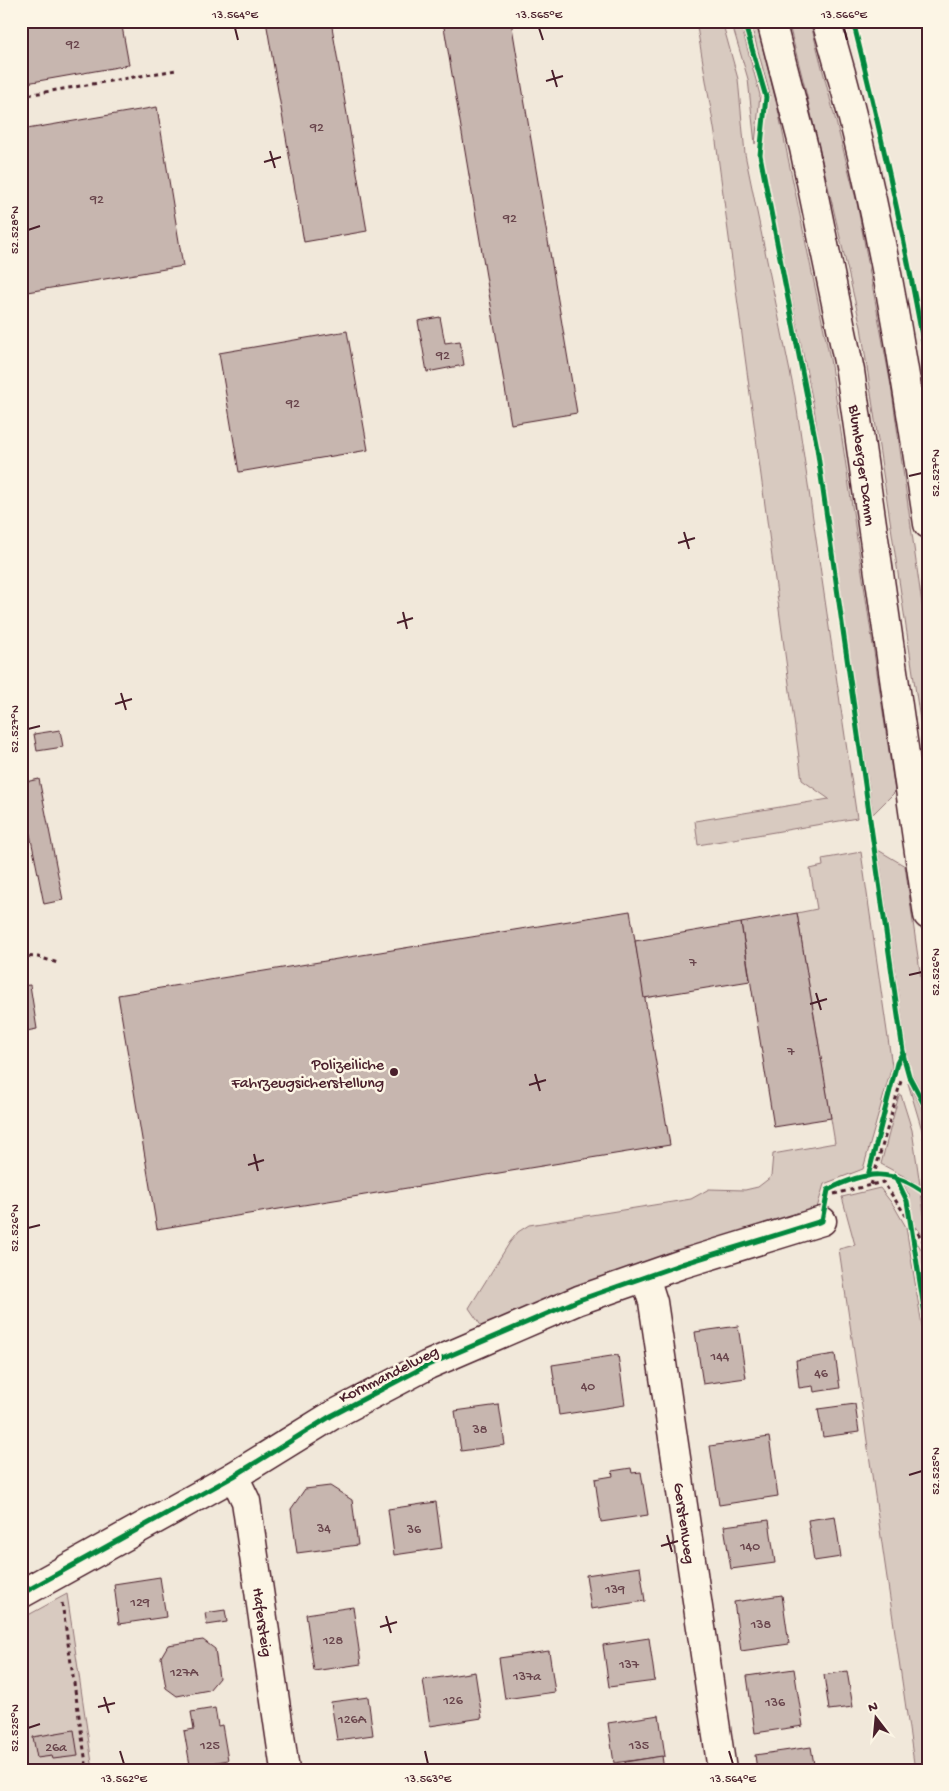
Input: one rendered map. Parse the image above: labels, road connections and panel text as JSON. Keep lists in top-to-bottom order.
{
  "streets": {
    "street": [
      "Blumberger Damm",
      "Kornmandelweg",
      "Gerstenweg",
      "Hafersteig"
    ]
  },
  "crossings": [
    ["Kornmandelweg", "Gerstenweg"],
    ["Kornmandelweg", "Hafersteig"]
  ],
  "places": ["Polizeiliche Fahrzeugsicherstellung"],
  "house_numbers": [
    "92",
    "92",
    "92",
    "92",
    "92",
    "92",
    "7",
    "7",
    "144",
    "46",
    "40",
    "38",
    "34",
    "36",
    "140",
    "139",
    "129",
    "138",
    "128",
    "137",
    "127A",
    "137a",
    "126",
    "136",
    "126A",
    "125",
    "135",
    "26a"
  ],
  "north": "top",
  "coordinates": [
    "13.564°E",
    "13.565°E",
    "13.566°E",
    "52.528°N",
    "52.527°N",
    "52.526°N",
    "52.525°N",
    "13.562°E",
    "13.563°E"
  ]
}
